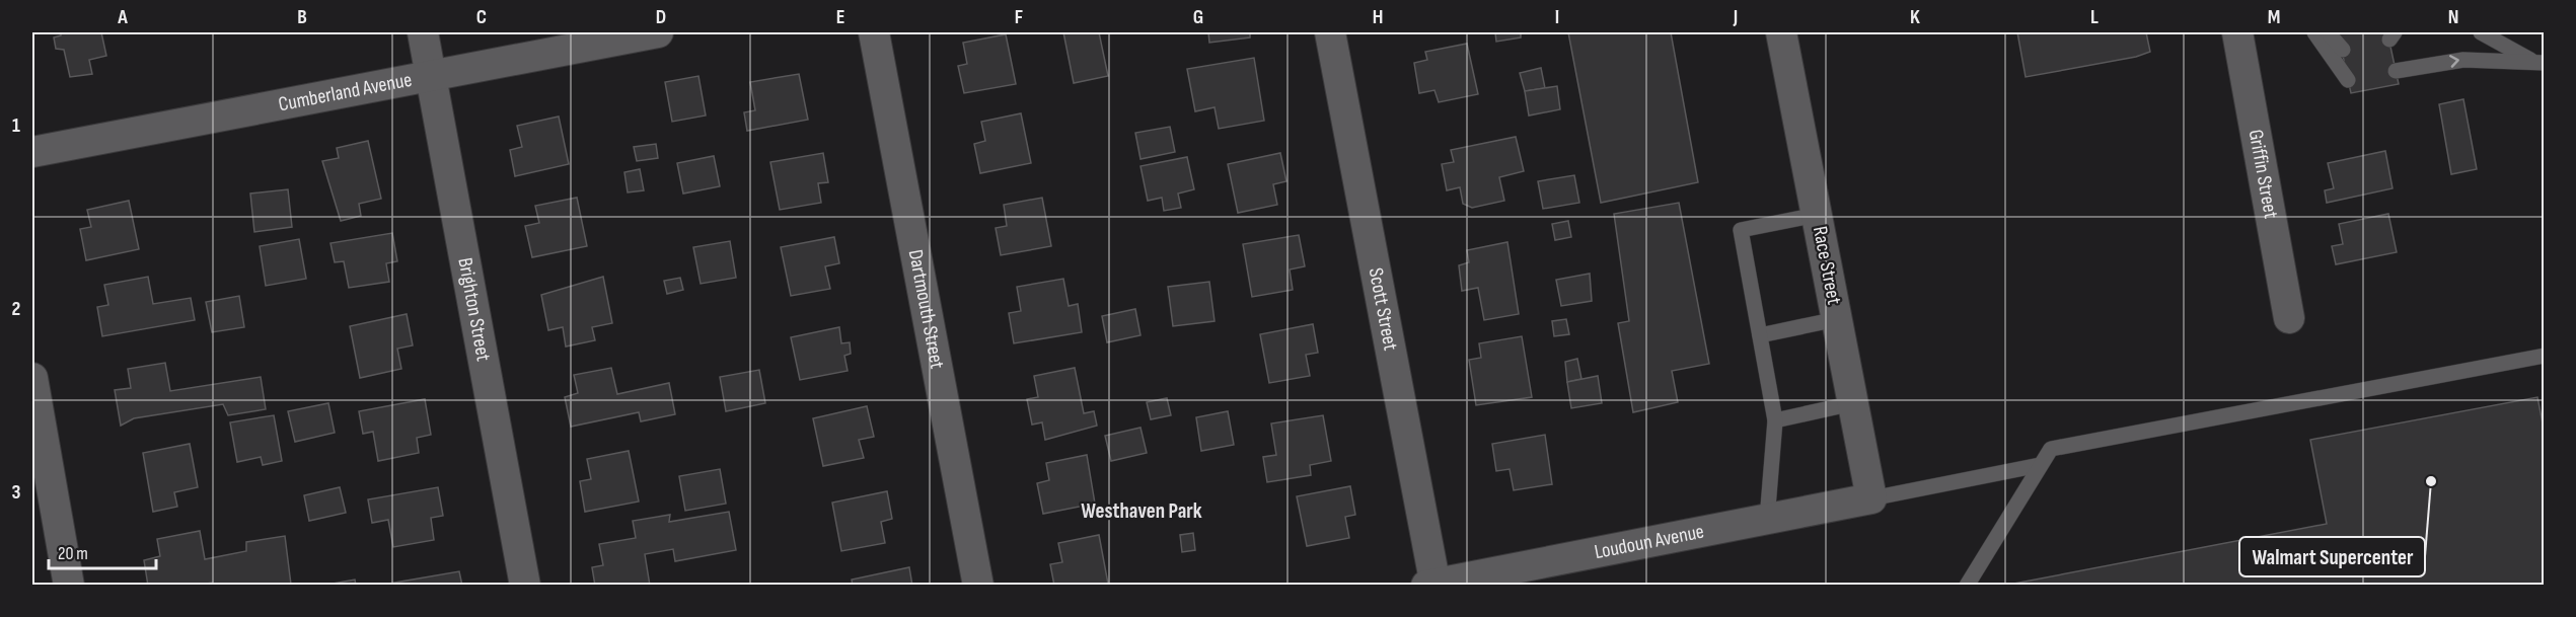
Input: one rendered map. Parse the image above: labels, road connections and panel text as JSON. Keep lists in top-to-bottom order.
{
  "streets": {
    "street": [
      "Cumberland Avenue",
      "Griffin Street",
      "Race Street",
      "Dartmouth Street",
      "Brighton Street",
      "Scott Street",
      "Loudoun Avenue"
    ]
  },
  "crossings": [
    ["Cumberland Avenue", "Brighton Street"],
    ["Race Street", "Loudoun Avenue"],
    ["Scott Street", "Loudoun Avenue"]
  ],
  "districts": ["Westhaven Park"],
  "places": ["Walmart Supercenter"],
  "scale_bar": "20 m",
  "grid": {
    "columns": [
      "A",
      "B",
      "C",
      "D",
      "E",
      "F",
      "G",
      "H",
      "I",
      "J",
      "K",
      "L",
      "M",
      "N"
    ],
    "rows": ["1", "2", "3"]
  }
}
